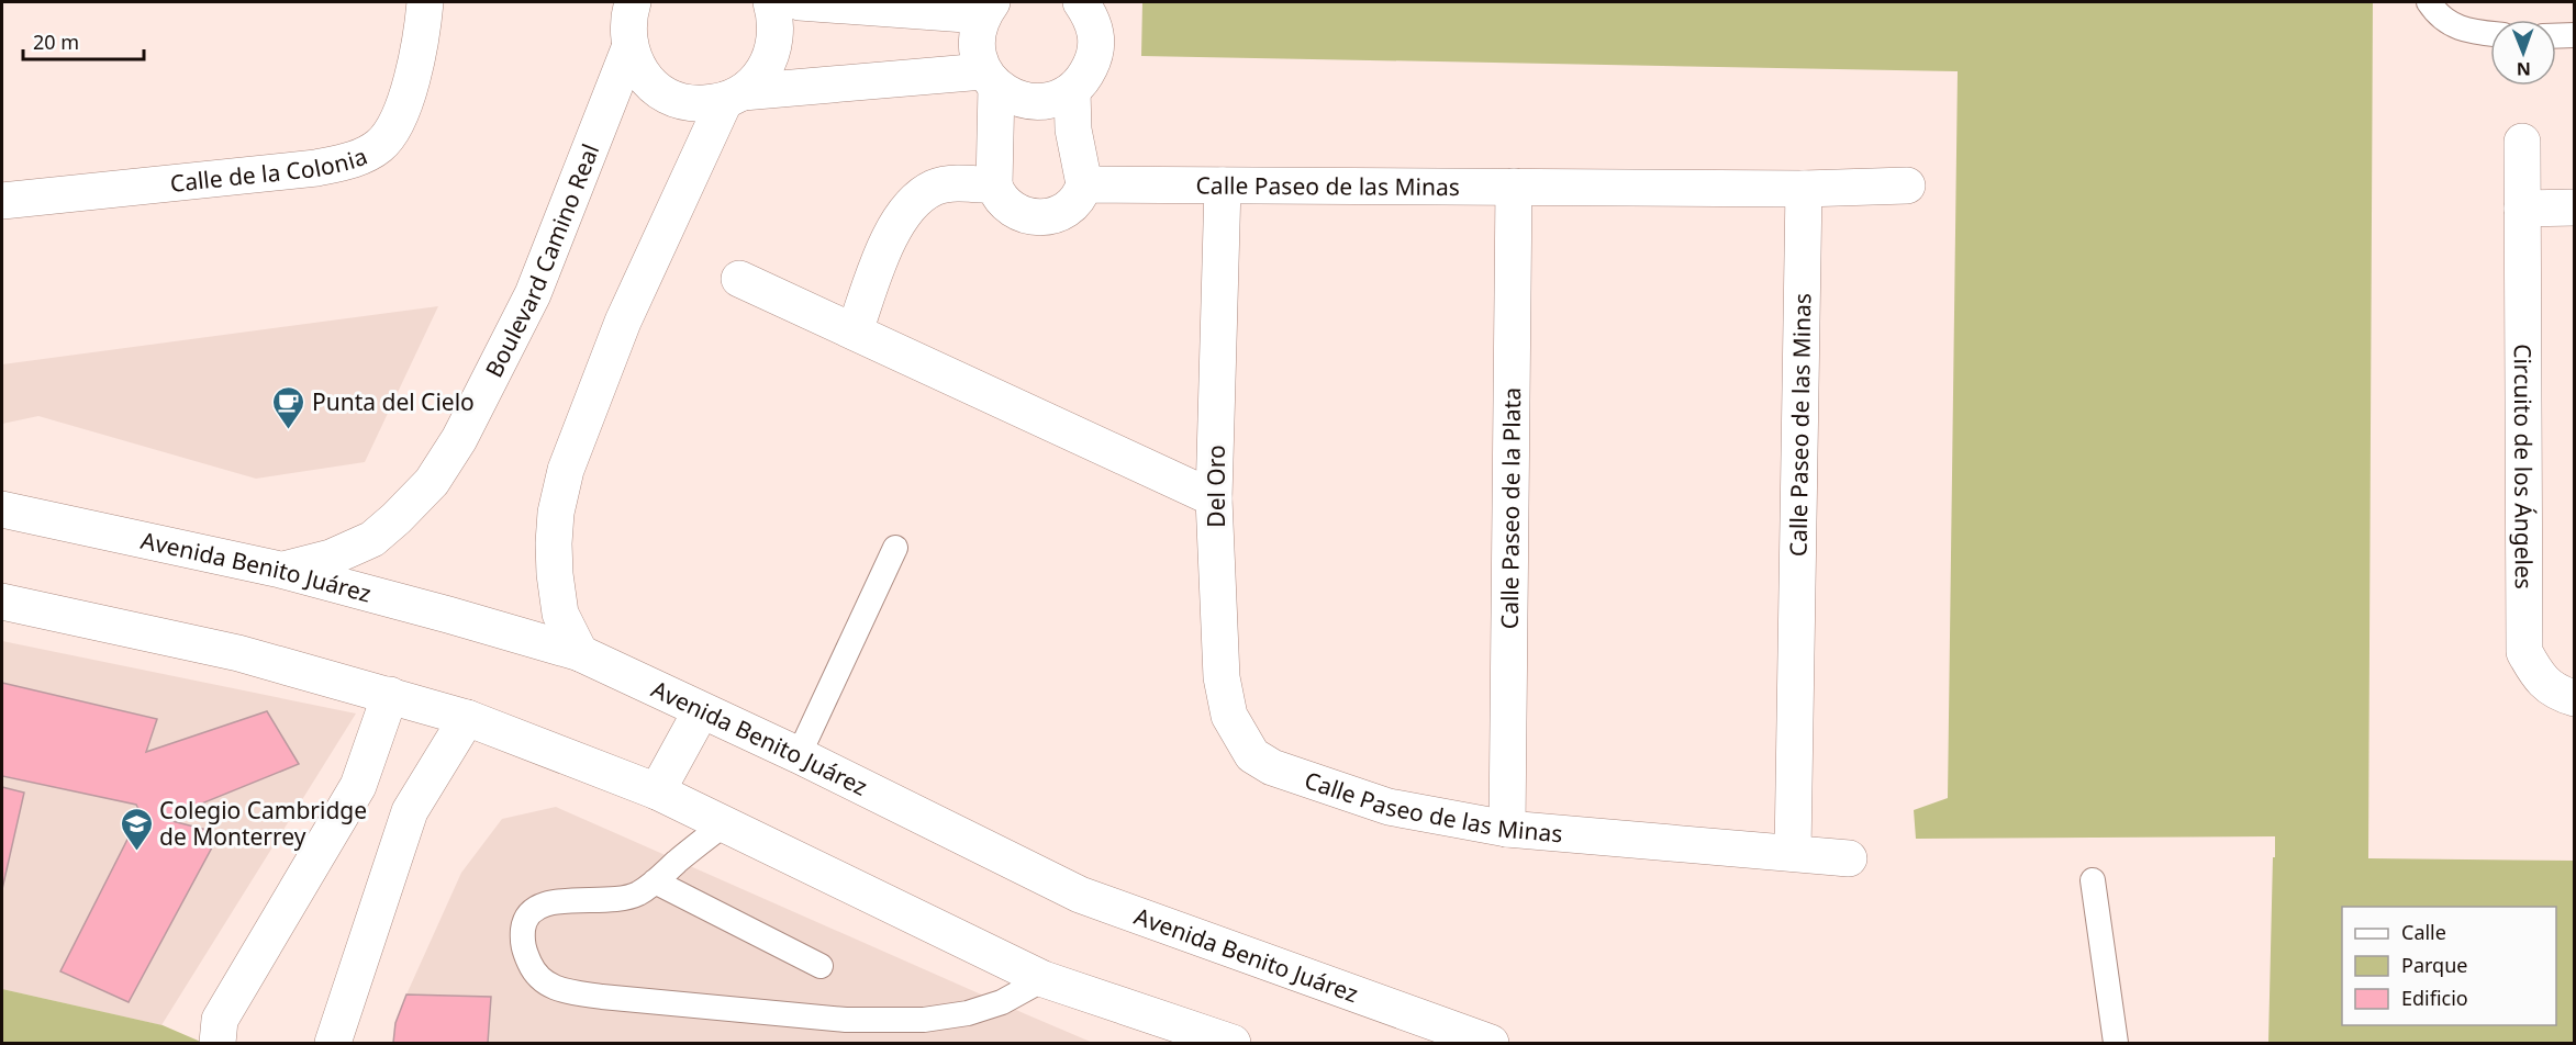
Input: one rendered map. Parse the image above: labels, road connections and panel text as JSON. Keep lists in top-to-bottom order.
{
  "streets": {
    "street": [
      "Calle de la Colonia",
      "Calle Paseo de las Minas",
      "Boulevard Camino Real",
      "Circuito de los Ángeles",
      "Del Oro",
      "Calle Paseo de la Plata",
      "Avenida Benito Juárez"
    ]
  },
  "crossings": [
    ["Calle Paseo de las Minas", "Del Oro"],
    ["Calle Paseo de las Minas", "Calle Paseo de la Plata"],
    ["Boulevard Camino Real", "Avenida Benito Juárez"]
  ],
  "places": {
    "cafe": ["Punta del Cielo"],
    "school or university": ["Colegio Cambridge de Monterrey"]
  },
  "legend": ["Calle", "Parque", "Edificio"],
  "scale_bar": "20 m",
  "north": "bottom"
}
